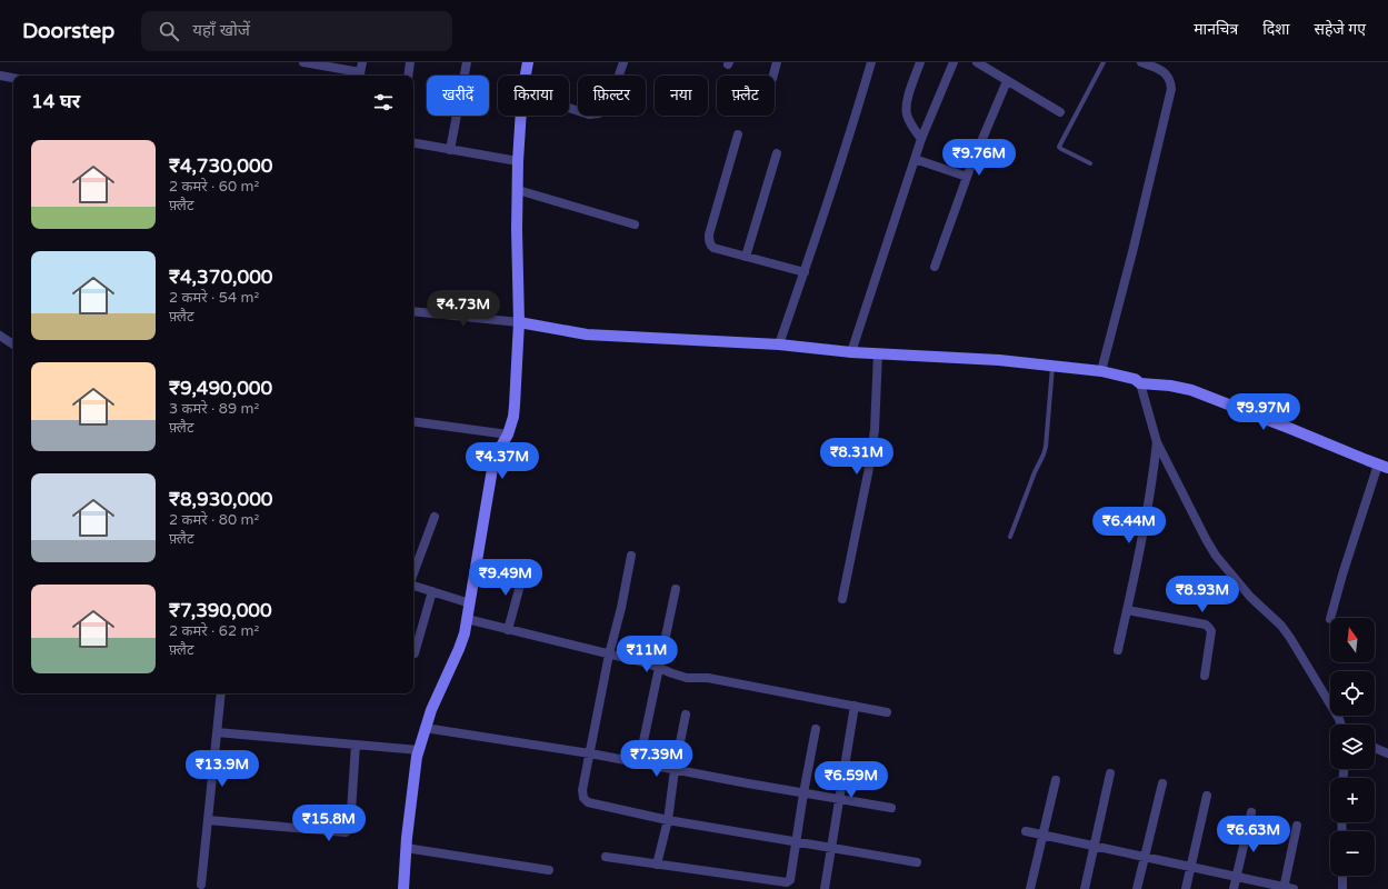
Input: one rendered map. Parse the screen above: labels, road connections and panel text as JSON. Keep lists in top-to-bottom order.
{
  "north": "top",
  "page": {
    "header": "Doorstep",
    "search": "यहाँ खोजें",
    "nav": ["मानचित्र", "दिशा", "सहेजे गए"],
    "chip": [
      "खरीदें",
      "किराया",
      "फ़िल्टर",
      "नया",
      "फ़्लैट"
    ],
    "heading": "14 घर",
    "list": [
      {
        "name": "₹4,730,000",
        "note": "2 कमरे · 60 m² · फ़्लैट"
      },
      {
        "name": "₹4,370,000",
        "note": "2 कमरे · 54 m² · फ़्लैट"
      },
      {
        "name": "₹9,490,000",
        "note": "3 कमरे · 89 m² · फ़्लैट"
      },
      {
        "name": "₹8,930,000",
        "note": "2 कमरे · 80 m² · फ़्लैट"
      },
      {
        "name": "₹7,390,000",
        "note": "2 कमरे · 62 m² · फ़्लैट"
      }
    ],
    "price": [
      "₹9.76M",
      "₹4.73M",
      "₹9.97M",
      "₹8.31M",
      "₹4.37M",
      "₹6.44M",
      "₹9.49M",
      "₹8.93M",
      "₹11M",
      "₹7.39M",
      "₹13.9M",
      "₹6.59M",
      "₹15.8M",
      "₹6.63M"
    ],
    "map_buttons": ["+", "−"]
  }
}
